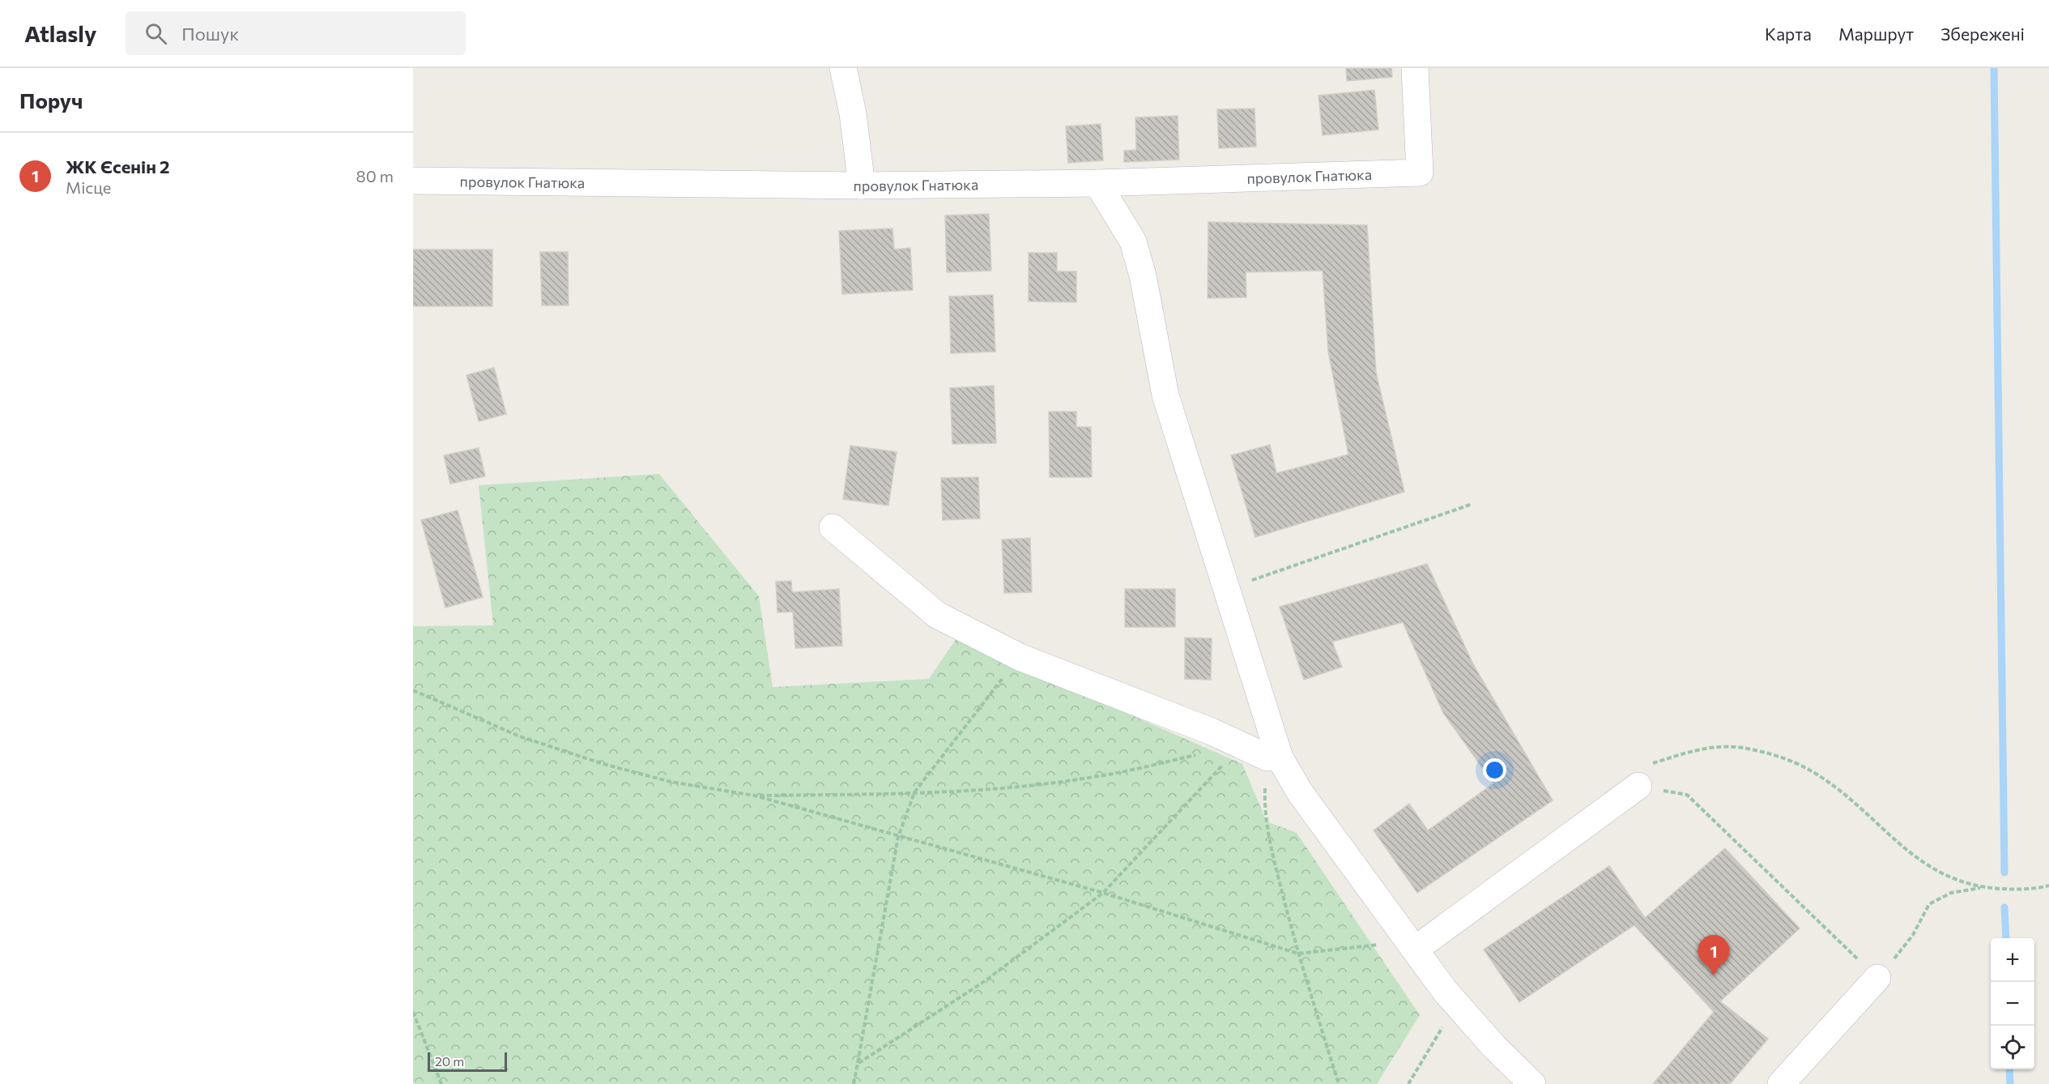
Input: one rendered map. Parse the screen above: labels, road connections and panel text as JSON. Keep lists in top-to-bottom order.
{
  "streets": {
    "street": ["провулок Гнатюка"]
  },
  "scale_bar": "20 m",
  "page": {
    "header": "Atlasly",
    "search": "Пошук",
    "nav": ["Карта", "Маршрут", "Збережені"],
    "heading": "Поруч",
    "list": [
      {
        "mark": "1",
        "name": "ЖК Єсенін 2",
        "note": "Місце",
        "value": "80 m"
      }
    ],
    "pins": "1",
    "map_buttons": ["+", "−"],
    "scale": "20 m"
  }
}
